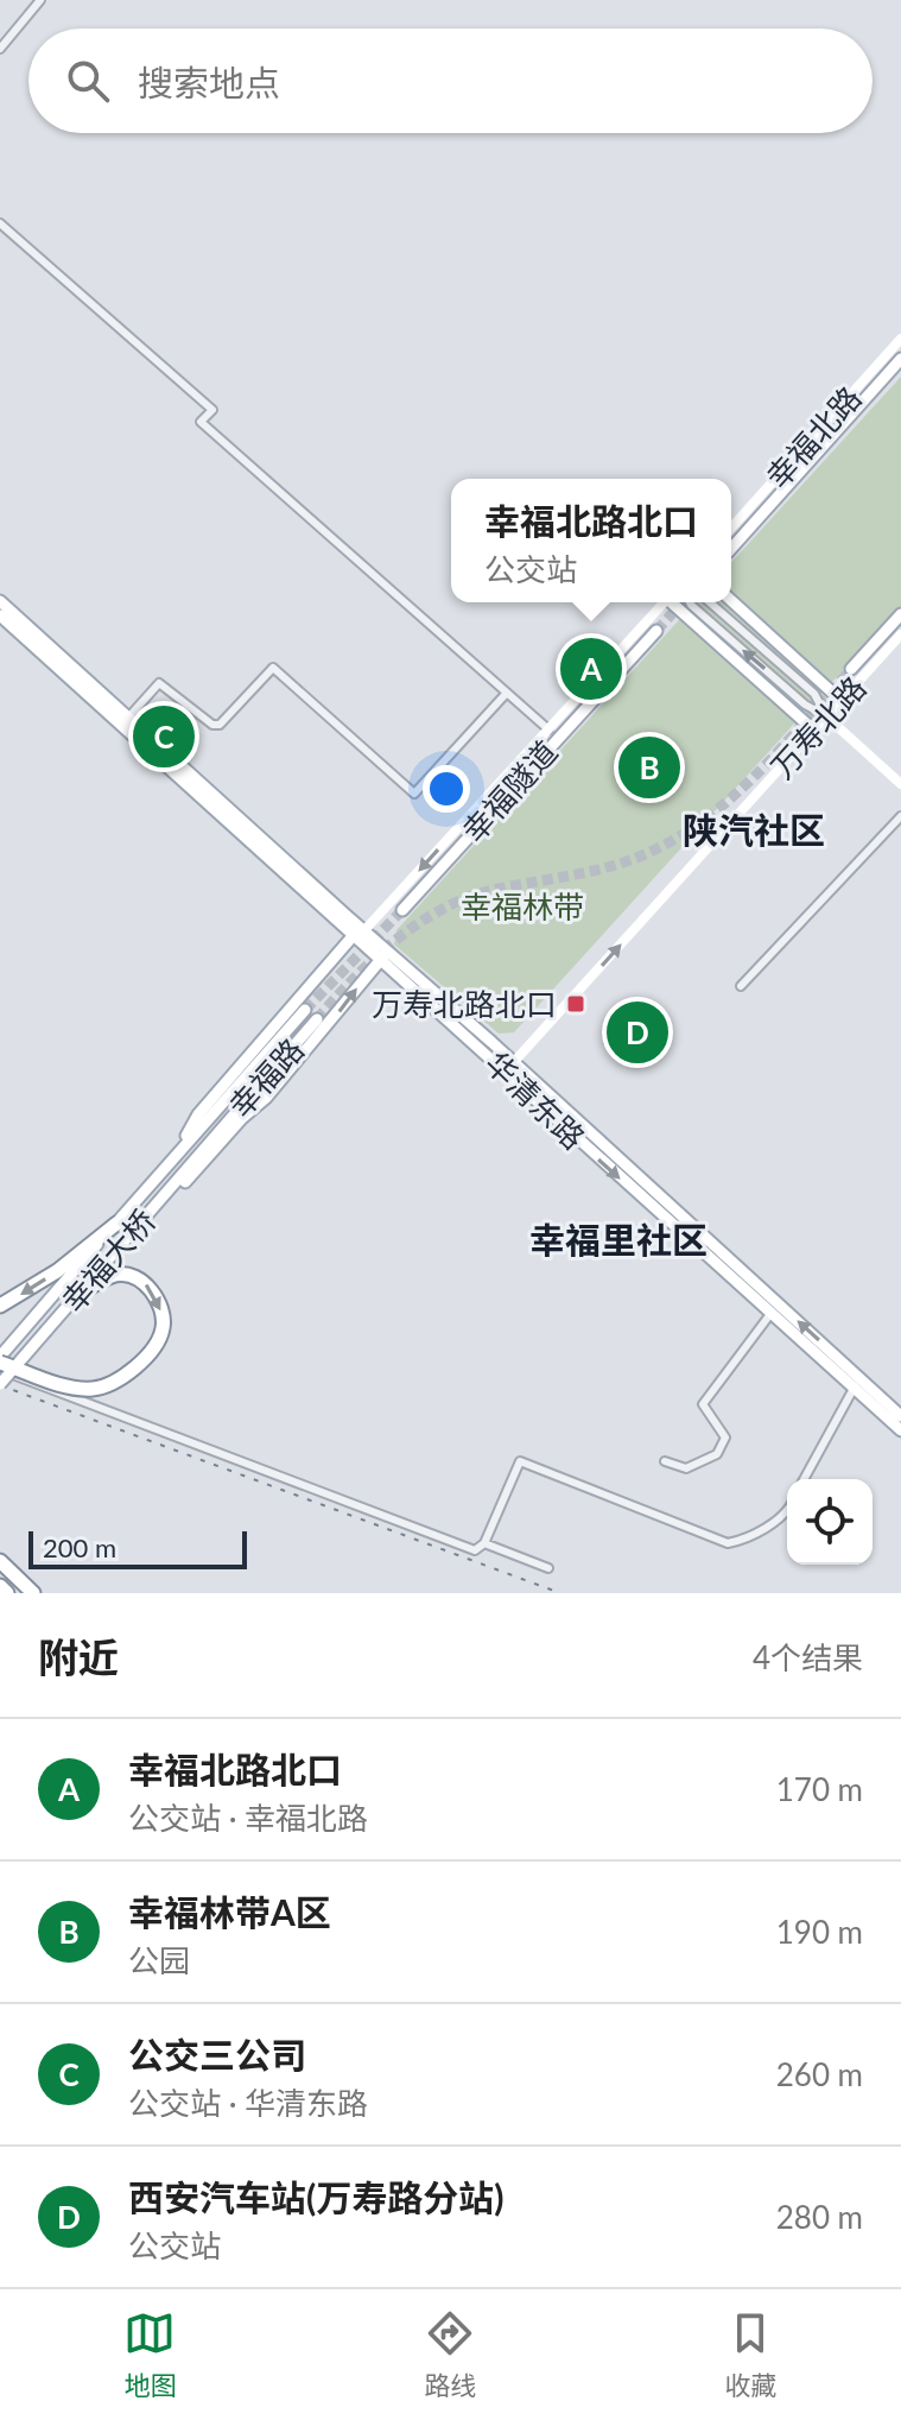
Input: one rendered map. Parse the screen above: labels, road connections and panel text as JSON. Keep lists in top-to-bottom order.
{
  "streets": {
    "main road": [
      "幸福北路",
      "万寿北路",
      "幸福隧道",
      "幸福路",
      "华清东路",
      "幸福大桥"
    ]
  },
  "crossings": [
    ["万寿北路", "华清东路"],
    ["幸福路", "幸福大桥"]
  ],
  "one_way": ["万寿北路"],
  "districts": ["陕汽社区", "幸福里社区"],
  "parks": ["幸福林带"],
  "places": {
    "transit": ["万寿北路北口"]
  },
  "scale_bar": "200 m",
  "page": {
    "search": "搜索地点",
    "popup": ["幸福北路北口", "公交站"],
    "pins": [
      "A",
      "C",
      "B",
      "D"
    ],
    "scale": "200 m",
    "heading": ["附近", "4个结果"],
    "list": [
      {
        "mark": "A",
        "name": "幸福北路北口",
        "note": "公交站 · 幸福北路",
        "value": "170 m"
      },
      {
        "mark": "B",
        "name": "幸福林带A区",
        "note": "公园",
        "value": "190 m"
      },
      {
        "mark": "C",
        "name": "公交三公司",
        "note": "公交站 · 华清东路",
        "value": "260 m"
      },
      {
        "mark": "D",
        "name": "西安汽车站(万寿路分站)",
        "note": "公交站",
        "value": "280 m"
      }
    ],
    "nav": ["地图", "路线", "收藏"]
  }
}
